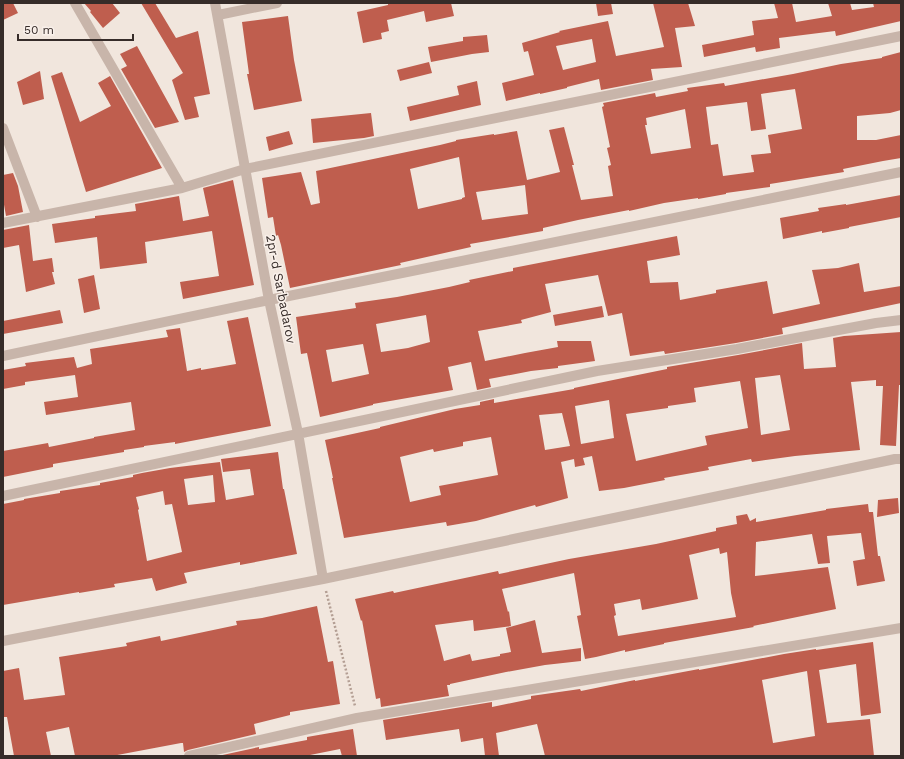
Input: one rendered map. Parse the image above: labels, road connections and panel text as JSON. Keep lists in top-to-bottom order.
{
  "streets": {
    "street": ["2pr-d Sarbadarov"]
  },
  "scale_bar": "50 m"
}
